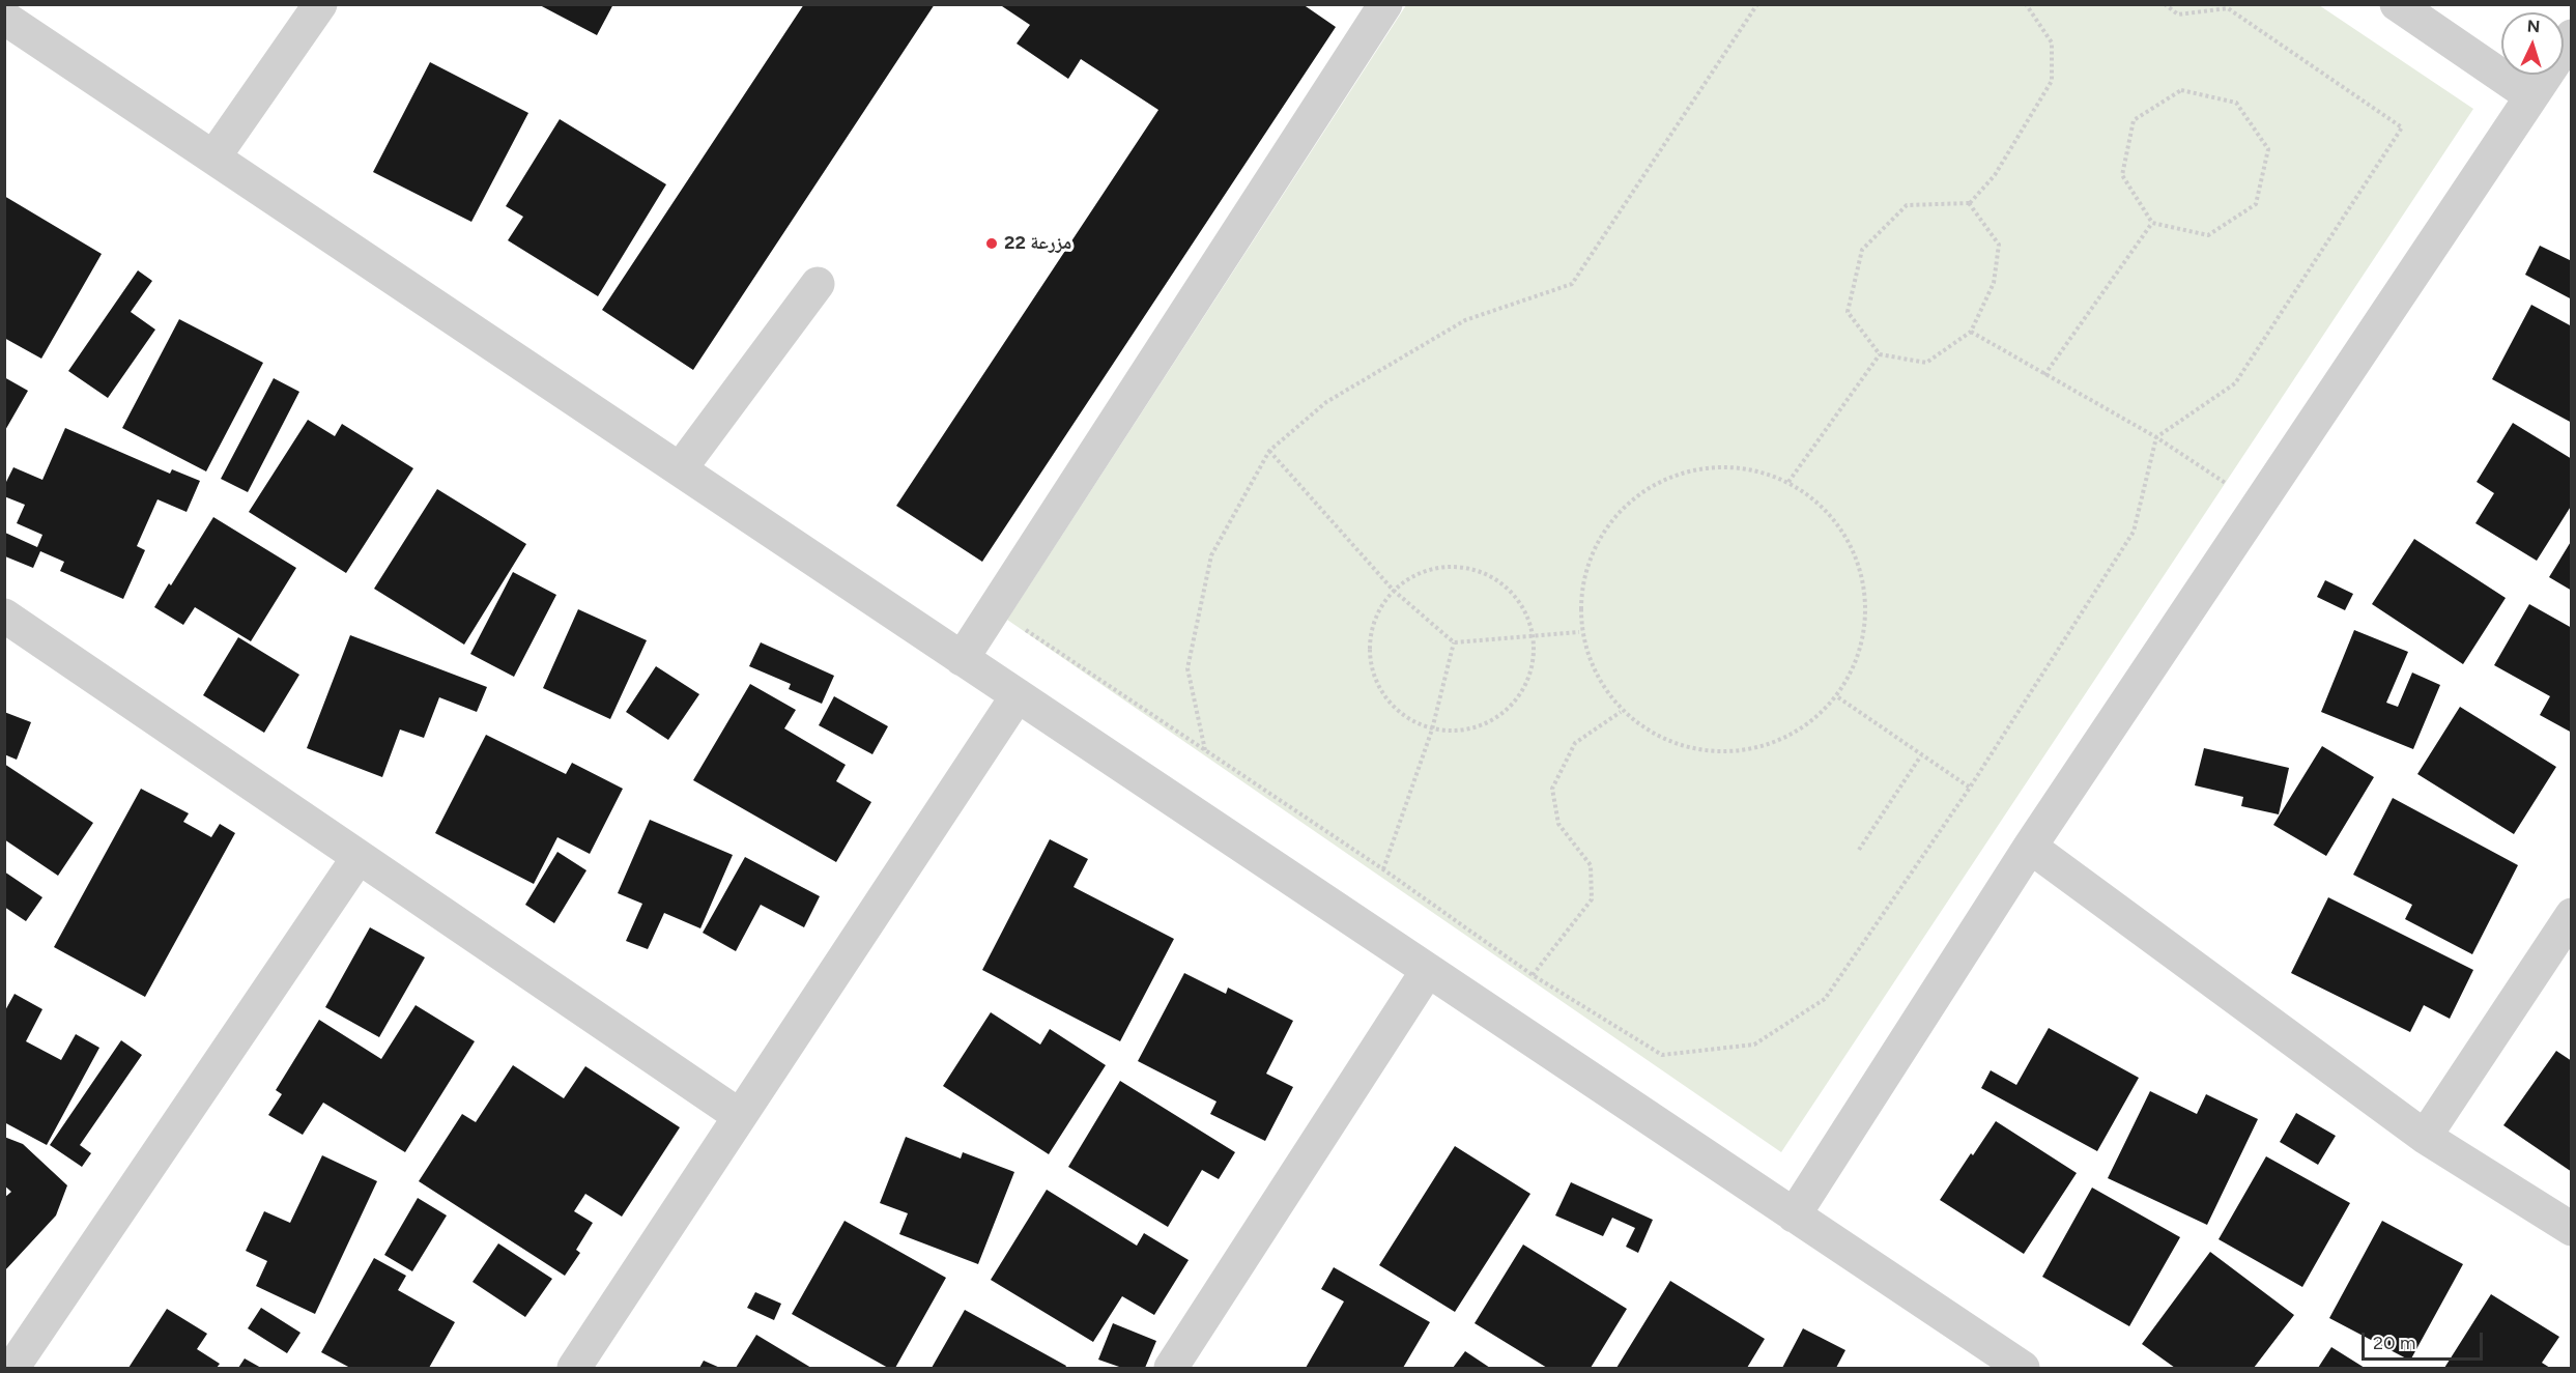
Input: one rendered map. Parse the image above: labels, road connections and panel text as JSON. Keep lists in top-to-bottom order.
{
  "places": ["مزرعة 22"],
  "scale_bar": "20 m",
  "north": "top"
}
